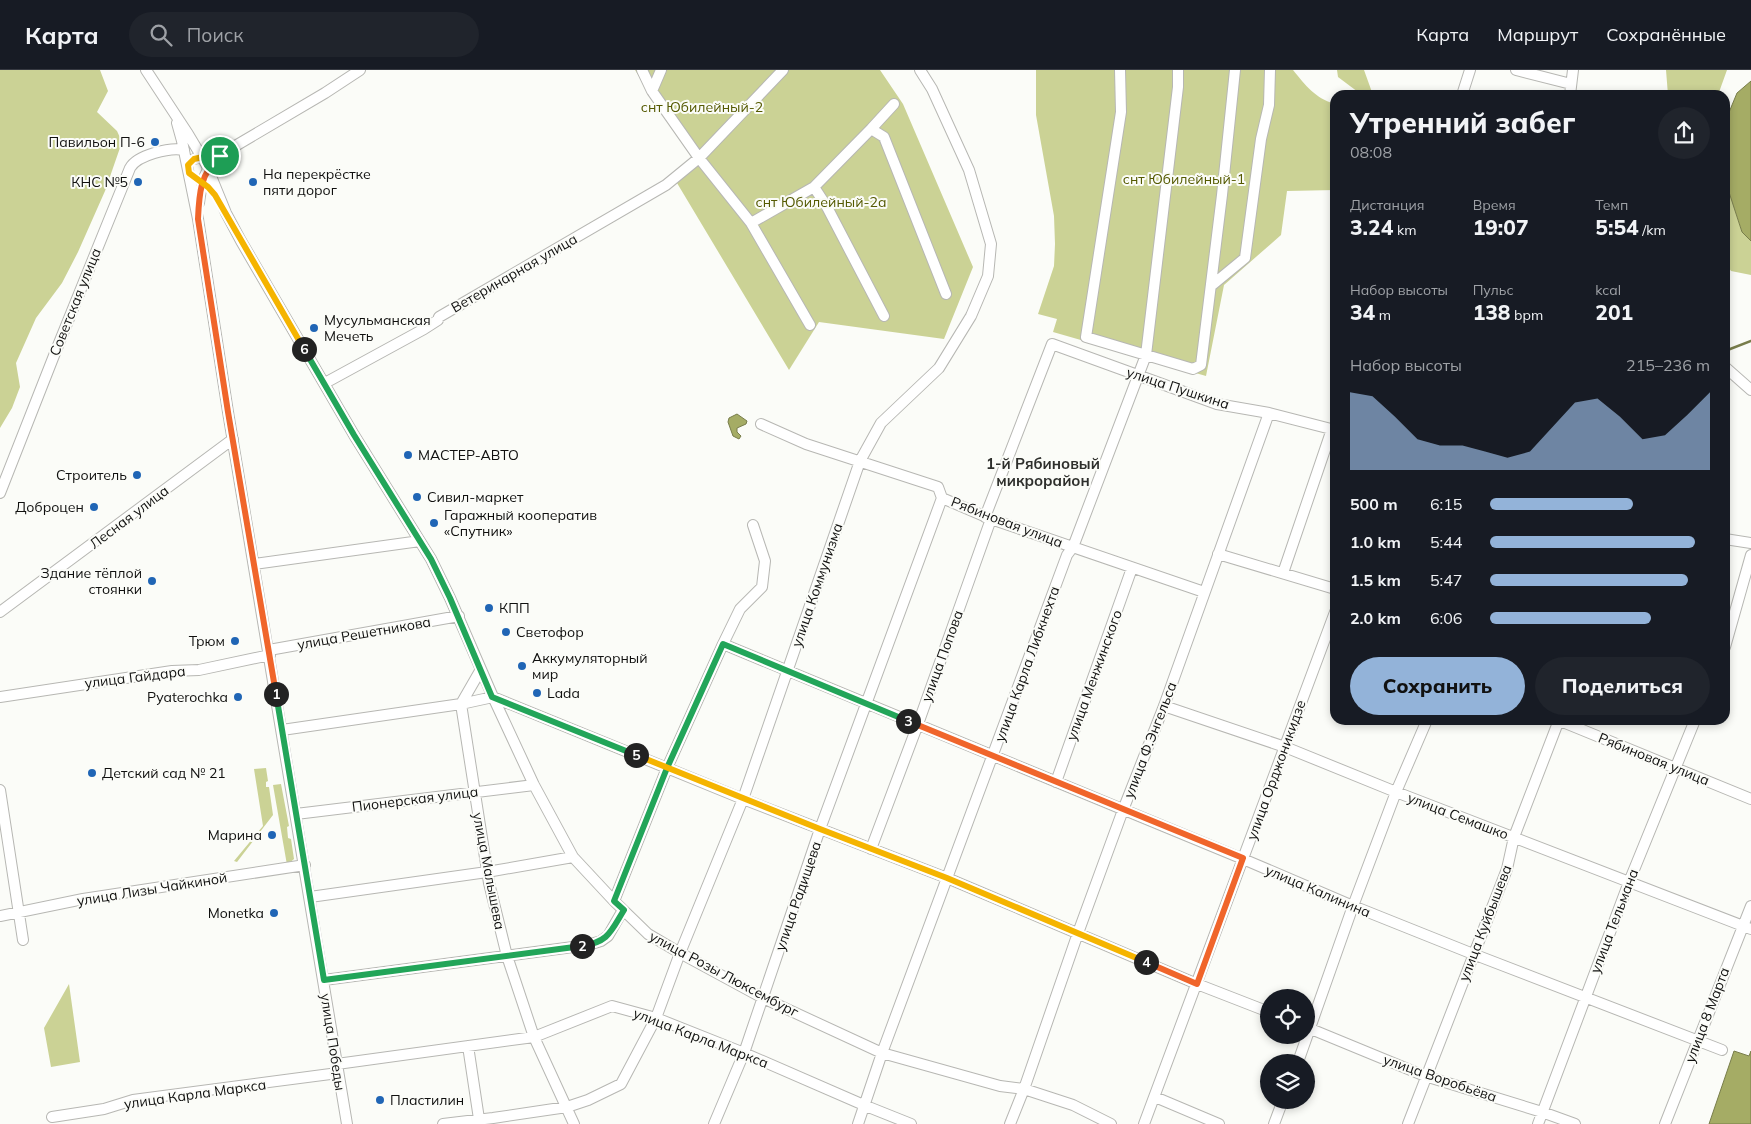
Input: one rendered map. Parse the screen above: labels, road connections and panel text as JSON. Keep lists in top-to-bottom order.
{
  "streets": {
    "street": [
      "Ветеринарная улица",
      "Советская улица",
      "улица Пушкина",
      "Лесная улица",
      "Рябиновая улица",
      "улица Коммунизма",
      "улица Решетникова",
      "улица Попова",
      "улица Карла Либкнехта",
      "улица Менжинского",
      "улица Гайдара",
      "улица Ф.Энгельса",
      "улица Орджоникидзе",
      "Пионерская улица",
      "улица Семашко",
      "улица Малышева",
      "улица Лизы Чайкиной",
      "улица Калинина",
      "улица Радищева",
      "улица Тельмана",
      "улица Куйбышева",
      "улица Розы Люксембург",
      "улица 8 Марта",
      "улица Карла Маркса",
      "улица Победы",
      "улица Воробьёва"
    ]
  },
  "crossings": [
    ["Ветеринарная улица", "улица Розы Люксембург"],
    ["Советская улица", "улица Розы Люксембург"],
    ["улица Пушкина", "улица Попова"],
    ["улица Пушкина", "улица Карла Либкнехта"],
    ["улица Пушкина", "улица Ф.Энгельса"],
    ["Лесная улица", "улица Победы"],
    ["Рябиновая улица", "улица Коммунизма"],
    ["Рябиновая улица", "улица Попова"],
    ["Рябиновая улица", "улица Карла Либкнехта"],
    ["Рябиновая улица", "улица Менжинского"],
    ["Рябиновая улица", "улица Ф.Энгельса"],
    ["Рябиновая улица", "улица Радищева"],
    ["Рябиновая улица", "улица Тельмана"],
    ["улица Коммунизма", "улица Малышева"],
    ["улица Коммунизма", "улица Калинина"],
    ["улица Коммунизма", "улица Розы Люксембург"],
    ["улица Коммунизма", "улица Карла Маркса"],
    ["улица Решетникова", "улица Гайдара"],
    ["улица Решетникова", "улица Розы Люксембург"],
    ["улица Решетникова", "улица Победы"],
    ["улица Попова", "улица Калинина"],
    ["улица Карла Либкнехта", "улица Калинина"],
    ["улица Карла Либкнехта", "улица Розы Люксембург"],
    ["улица Карла Либкнехта", "улица Карла Маркса"],
    ["улица Менжинского", "улица Калинина"],
    ["улица Гайдара", "улица Победы"],
    ["улица Ф.Энгельса", "улица Семашко"],
    ["улица Ф.Энгельса", "улица Калинина"],
    ["улица Ф.Энгельса", "улица Розы Люксембург"],
    ["улица Орджоникидзе", "улица Семашко"],
    ["улица Орджоникидзе", "улица Калинина"],
    ["Пионерская улица", "улица Малышева"],
    ["Пионерская улица", "улица Розы Люксембург"],
    ["Пионерская улица", "улица Победы"],
    ["улица Семашко", "улица Тельмана"],
    ["улица Семашко", "улица Куйбышева"],
    ["улица Семашко", "улица 8 Марта"],
    ["улица Малышева", "улица Карла Маркса"],
    ["улица Лизы Чайкиной", "улица Победы"],
    ["улица Калинина", "улица Радищева"],
    ["улица Калинина", "улица Тельмана"],
    ["улица Калинина", "улица Куйбышева"],
    ["улица Калинина", "улица 8 Марта"],
    ["улица Радищева", "улица Розы Люксембург"],
    ["улица Радищева", "улица Карла Маркса"],
    ["улица Тельмана", "улица Воробьёва"],
    ["улица Куйбышева", "улица Воробьёва"],
    ["улица Розы Люксембург", "улица Победы"],
    ["улица Карла Маркса", "улица Победы"]
  ],
  "districts": ["1-й Рябиновый микрорайон"],
  "parks": ["снт Юбилейный-2", "снт Юбилейный-1", "снт Юбилейный-2а"],
  "places": [
    "Павильон П-6",
    "КНС №5",
    "На перекрёстке пяти дорог",
    "Мусульманская Мечеть",
    "МАСТЕР-АВТО",
    "Строитель",
    "Сивил-маркет",
    "Доброцен",
    "Гаражный кооператив «Спутник»",
    "Здание тёплой стоянки",
    "КПП",
    "Светофор",
    "Трюм",
    "Аккумуляторный мир",
    "Lada",
    "Pyaterochka",
    "Детский сад № 21",
    "Марина",
    "Monetka",
    "Пластилин"
  ],
  "page": {
    "header": "Карта",
    "search": "Поиск",
    "nav": ["Карта", "Маршрут", "Сохранённые"],
    "heading": ["Утренний забег", "08:08"],
    "stats": [
      ["Дистанция", "3.24 km"],
      ["Время", "19:07"],
      ["Темп", "5:54 /km"],
      ["Набор высоты", "34 m"],
      ["Пульс", "138 bpm"],
      ["kcal", "201"]
    ],
    "pins": [
      "6",
      "1",
      "3",
      "5",
      "2",
      "4"
    ],
    "chart": ["Набор высоты", "215–236 m"],
    "list": [
      {
        "name": "500 m",
        "note": "6:15"
      },
      {
        "name": "1.0 km",
        "note": "5:44"
      },
      {
        "name": "1.5 km",
        "note": "5:47"
      },
      {
        "name": "2.0 km",
        "note": "6:06"
      }
    ],
    "buttons": ["Сохранить", "Поделиться"]
  }
}
